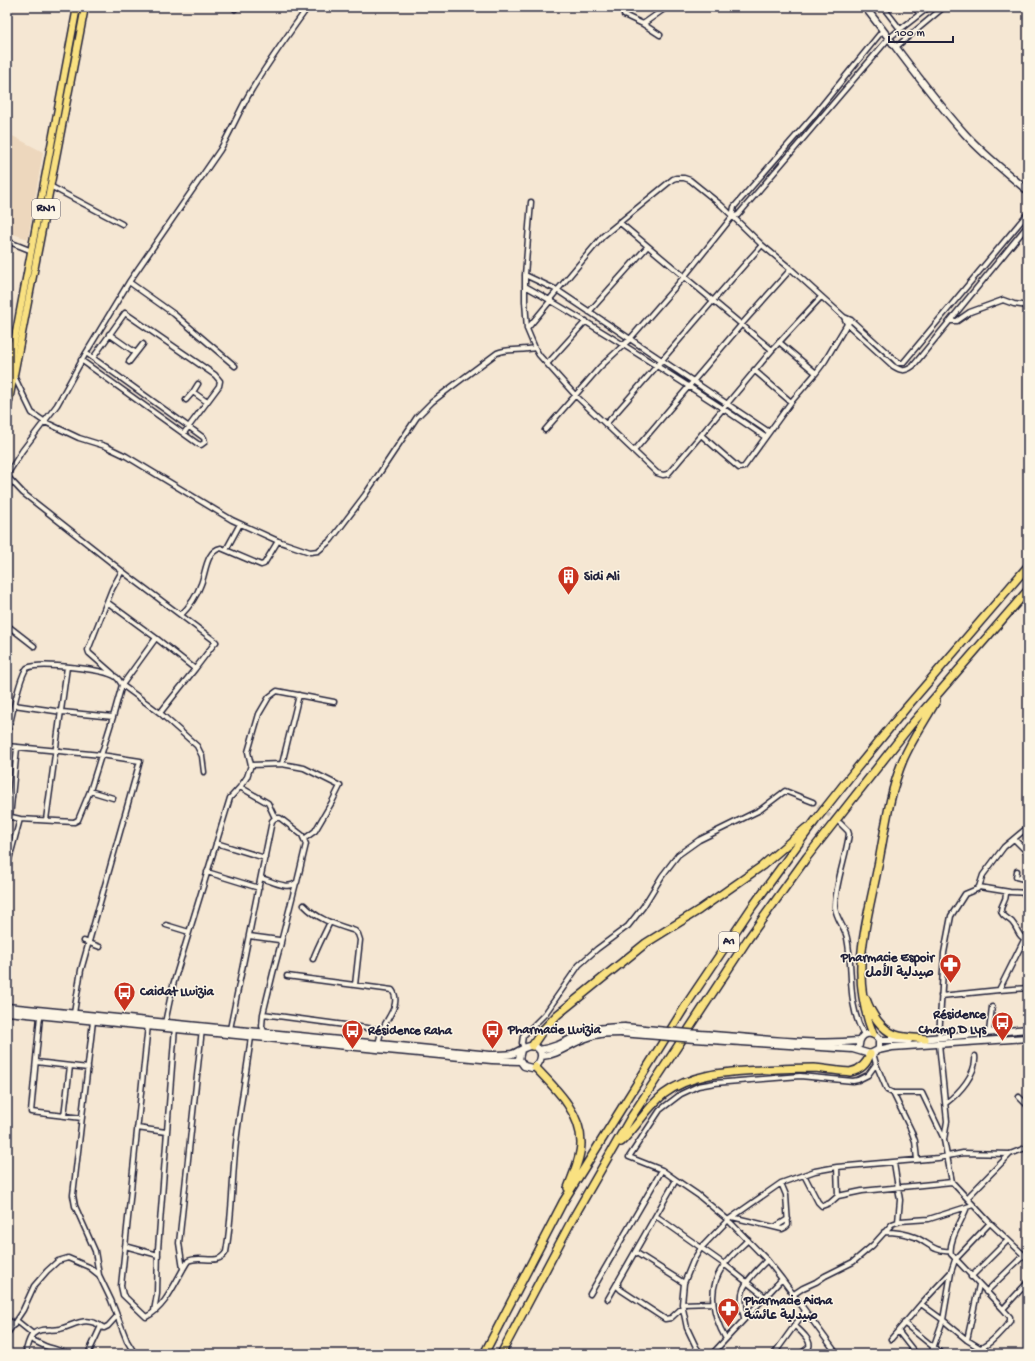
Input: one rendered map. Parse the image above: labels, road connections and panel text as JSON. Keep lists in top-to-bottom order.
{
  "streets": {
    "highway": ["A1"],
    "main road": ["RN1"]
  },
  "places": {
    "building": ["Sidi Ali"],
    "pharmacy": ["Pharmacie Espoir صيدلية الأمل", "Pharmacie Aicha صيدلية عائشة"],
    "bus stop": [
      "Caidat Lwizia",
      "Résidence Champ D Lys",
      "Pharmacie Lwizia",
      "Résidence Raha"
    ]
  },
  "scale_bar": "100 m"
}
